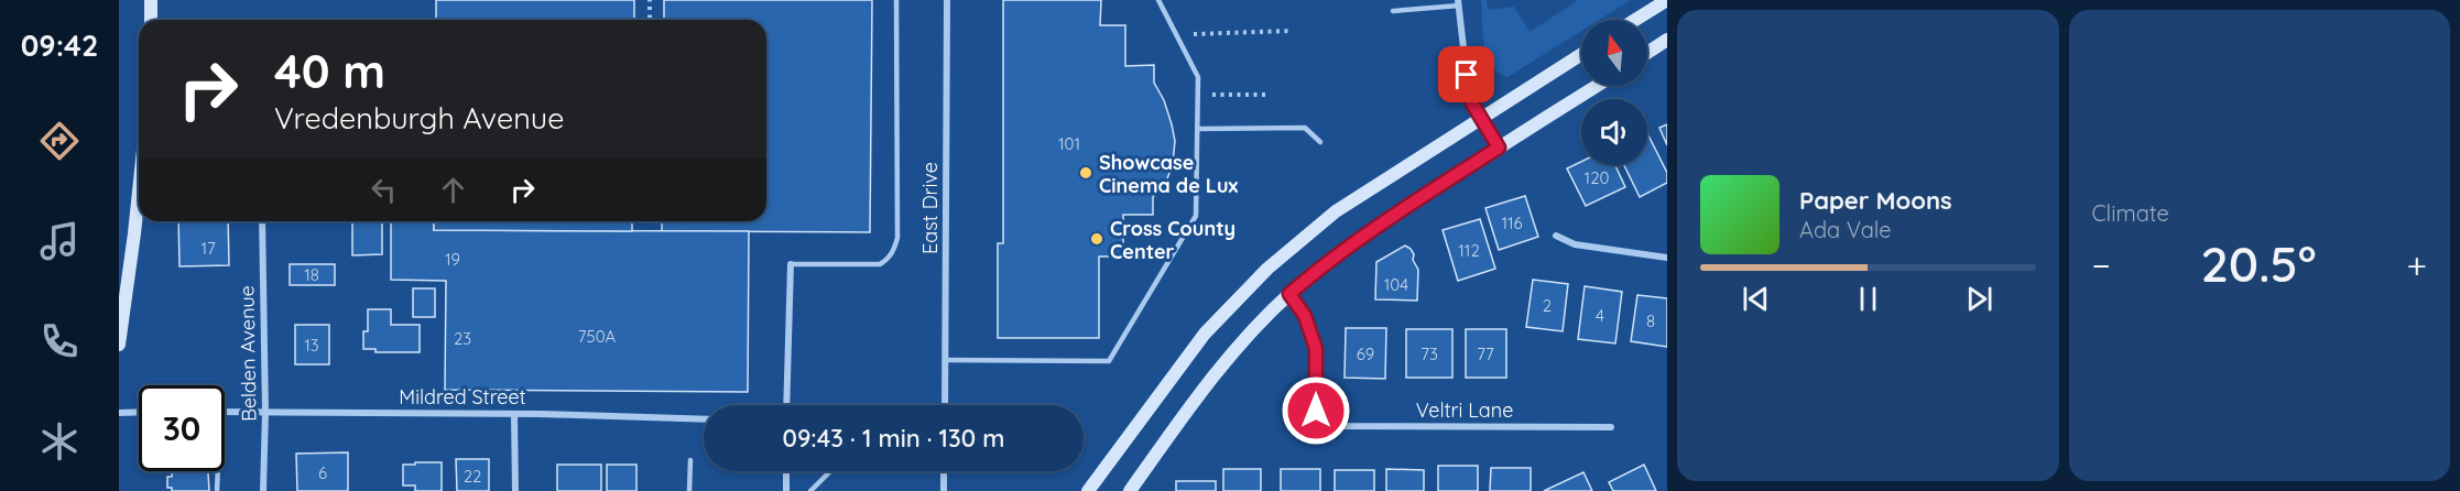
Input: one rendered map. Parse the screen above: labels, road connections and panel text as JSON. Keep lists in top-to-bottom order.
{
  "streets": {
    "street": [
      "East Drive",
      "Belden Avenue",
      "Mildred Street",
      "Veltri Lane"
    ]
  },
  "crossings": [
    ["Belden Avenue", "Mildred Street"]
  ],
  "places": ["Showcase Cinema de Lux", "Cross County Center"],
  "house_numbers": [
    "101",
    "120",
    "116",
    "17",
    "112",
    "19",
    "18",
    "104",
    "2",
    "4",
    "8",
    "750A",
    "23",
    "13",
    "69",
    "73",
    "77",
    "6",
    "22"
  ],
  "north": "top",
  "page": {
    "tabs": "09:42",
    "tile": "Climate",
    "turn": ["40 m", "Vredenburgh Avenue"],
    "song": ["Paper Moons", "Ada Vale"],
    "heat": ["−", "20.5°", "+"],
    "limit": "30",
    "trip": "09:43 · 1 min · 130 m"
  }
}
